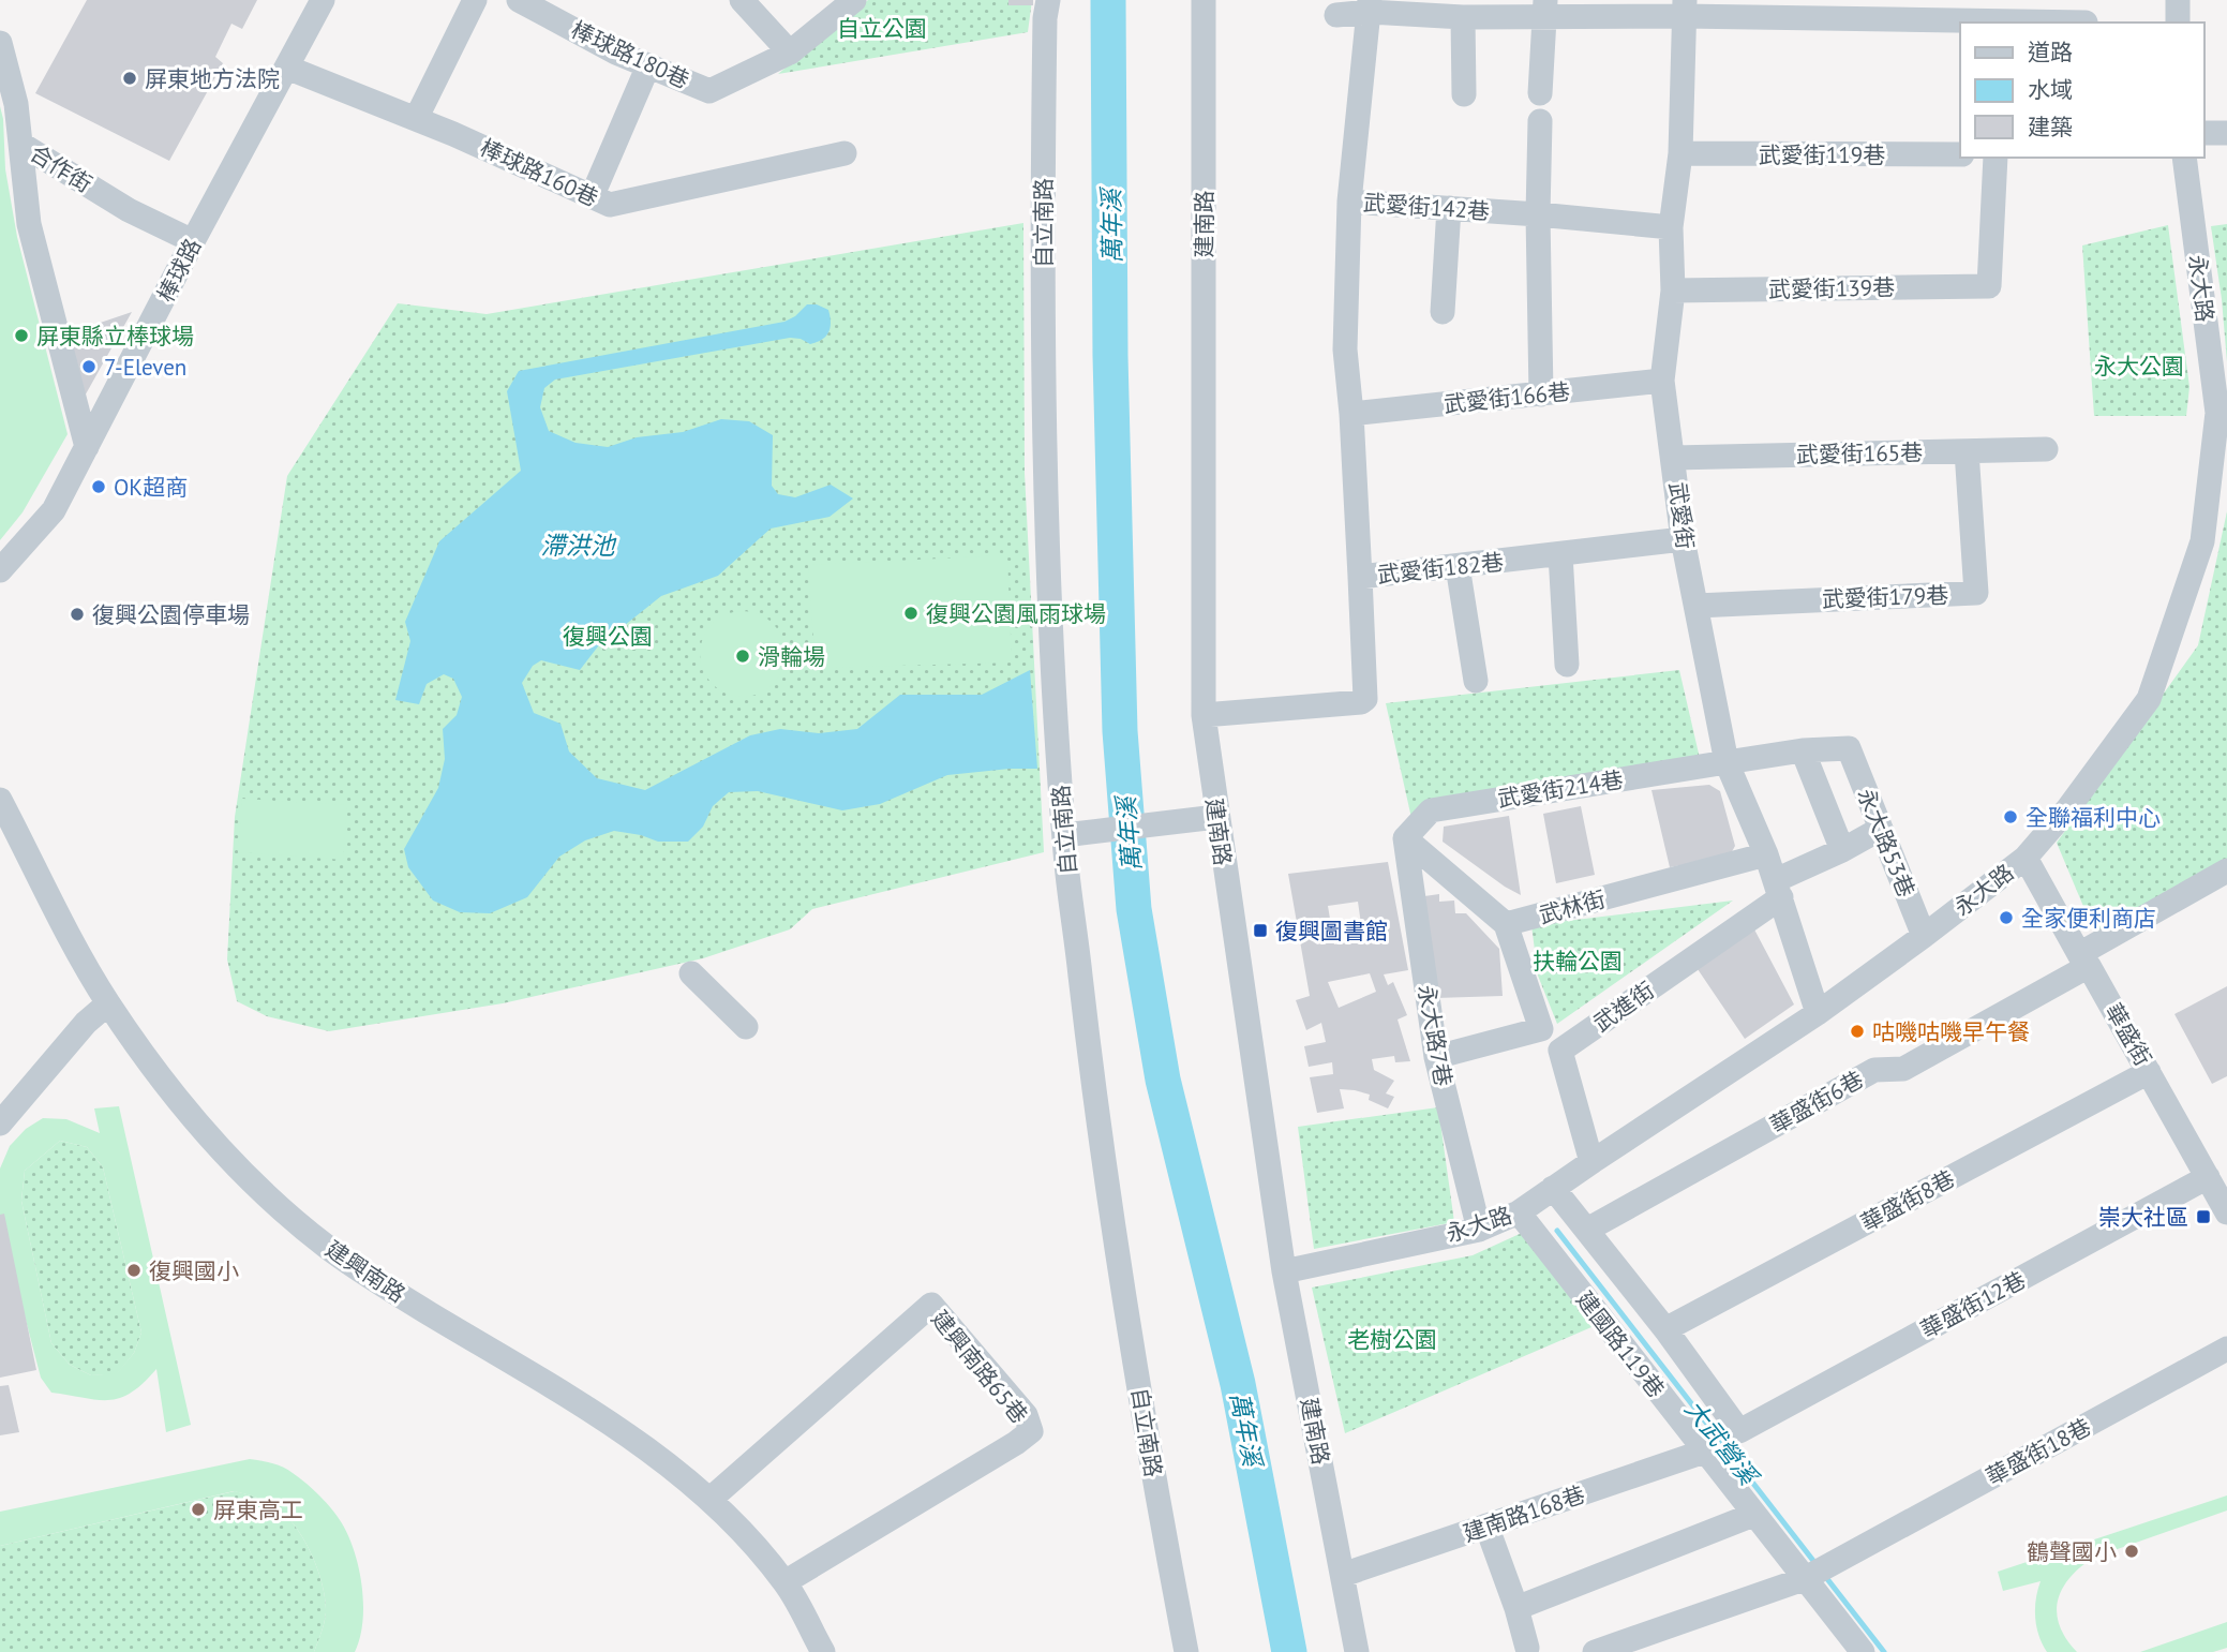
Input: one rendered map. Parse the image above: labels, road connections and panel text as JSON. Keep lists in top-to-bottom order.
{
  "streets": {
    "street": [
      "棒球路180巷",
      "武愛街119巷",
      "合作街",
      "棒球路160巷",
      "武愛街142巷",
      "自立南路",
      "建南路",
      "棒球路",
      "武愛街139巷",
      "永大路",
      "武愛街166巷",
      "武愛街165巷",
      "武愛街",
      "武愛街182巷",
      "武愛街179巷",
      "武愛街214巷",
      "永大路53巷",
      "武林街",
      "武進街",
      "華盛街",
      "永大路7巷",
      "華盛街6巷",
      "華盛街8巷",
      "建興南路",
      "華盛街12巷",
      "建國路119巷",
      "建興南路65巷",
      "華盛街18巷",
      "建南路168巷"
    ]
  },
  "crossings": [
    ["武愛街119巷", "武愛街"],
    ["合作街", "棒球路"],
    ["棒球路160巷", "棒球路"],
    ["武愛街142巷", "武愛街166巷"],
    ["武愛街142巷", "武愛街"],
    ["武愛街142巷", "武愛街182巷"],
    ["建南路", "永大路"],
    ["建南路", "建南路168巷"],
    ["武愛街139巷", "武愛街"],
    ["永大路", "武愛街"],
    ["永大路", "永大路53巷"],
    ["永大路", "華盛街"],
    ["永大路", "永大路7巷"],
    ["永大路", "建國路119巷"],
    ["武愛街166巷", "武愛街"],
    ["武愛街166巷", "武愛街182巷"],
    ["武愛街165巷", "武愛街"],
    ["武愛街165巷", "武愛街179巷"],
    ["武愛街", "武愛街182巷"],
    ["武愛街", "武愛街179巷"],
    ["武愛街", "武愛街214巷"],
    ["武愛街", "武林街"],
    ["武愛街", "武進街"],
    ["武愛街214巷", "永大路53巷"],
    ["武愛街214巷", "永大路7巷"],
    ["永大路53巷", "武進街"],
    ["華盛街", "華盛街6巷"],
    ["華盛街", "華盛街8巷"],
    ["華盛街", "華盛街12巷"],
    ["建興南路", "建興南路65巷"],
    ["華盛街12巷", "建國路119巷"],
    ["華盛街12巷", "建南路168巷"],
    ["建國路119巷", "華盛街18巷"],
    ["建國路119巷", "建南路168巷"]
  ],
  "water": ["萬年溪", "滯洪池", "大武營溪"],
  "parks": [
    "自立公園",
    "永大公園",
    "復興公園",
    "扶輪公園",
    "老樹公園"
  ],
  "places": {
    "other": [
      "屏東地方法院",
      "屏東縣立棒球場",
      "7-Eleven",
      "OK超商",
      "復興公園風雨球場",
      "復興公園停車場",
      "滑輪場",
      "全聯福利中心",
      "全家便利商店",
      "咕嘰咕嘰早午餐",
      "復興國小",
      "屏東高工",
      "鶴聲國小"
    ],
    "transit": ["復興圖書館", "崇大社區"]
  },
  "legend": ["道路", "水域", "建築"]
}
